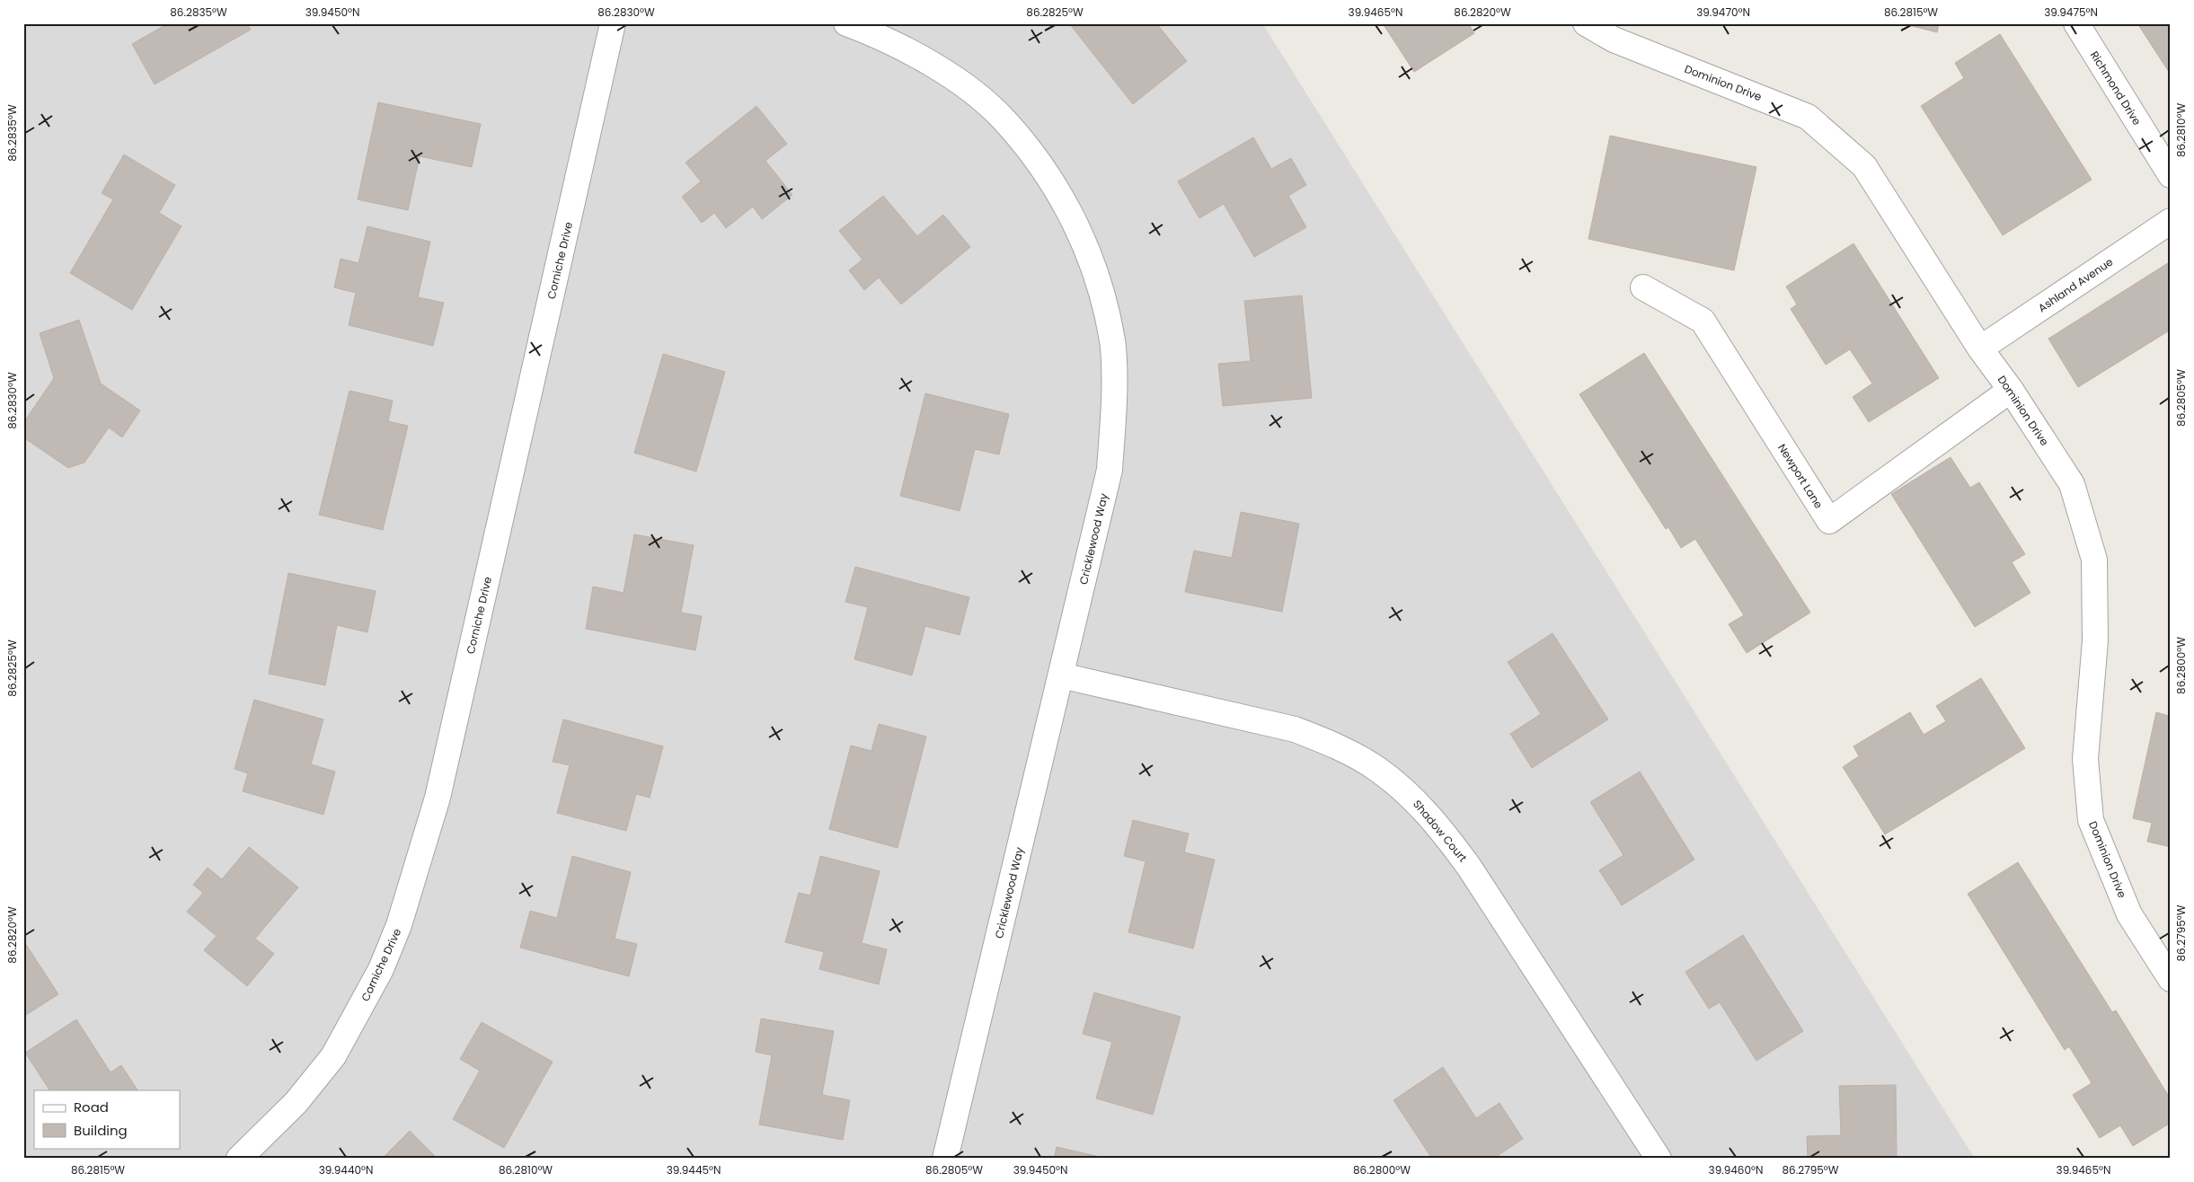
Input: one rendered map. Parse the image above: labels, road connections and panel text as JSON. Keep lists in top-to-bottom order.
{
  "streets": {
    "street": [
      "Dominion Drive",
      "Richmond Drive",
      "Corniche Drive",
      "Ashland Avenue",
      "Newport Lane",
      "Cricklewood Way",
      "Shadow Court"
    ]
  },
  "crossings": [
    ["Dominion Drive", "Ashland Avenue"],
    ["Dominion Drive", "Newport Lane"],
    ["Cricklewood Way", "Shadow Court"]
  ],
  "legend": ["Road", "Building"],
  "coordinates": [
    "86.2835°W",
    "39.9450°N",
    "86.2830°W",
    "86.2825°W",
    "39.9465°N",
    "86.2820°W",
    "39.9470°N",
    "86.2815°W",
    "39.9475°N",
    "86.2810°W",
    "86.2805°W",
    "86.2800°W",
    "86.2795°W",
    "39.9440°N",
    "39.9445°N",
    "39.9460°N"
  ]
}
